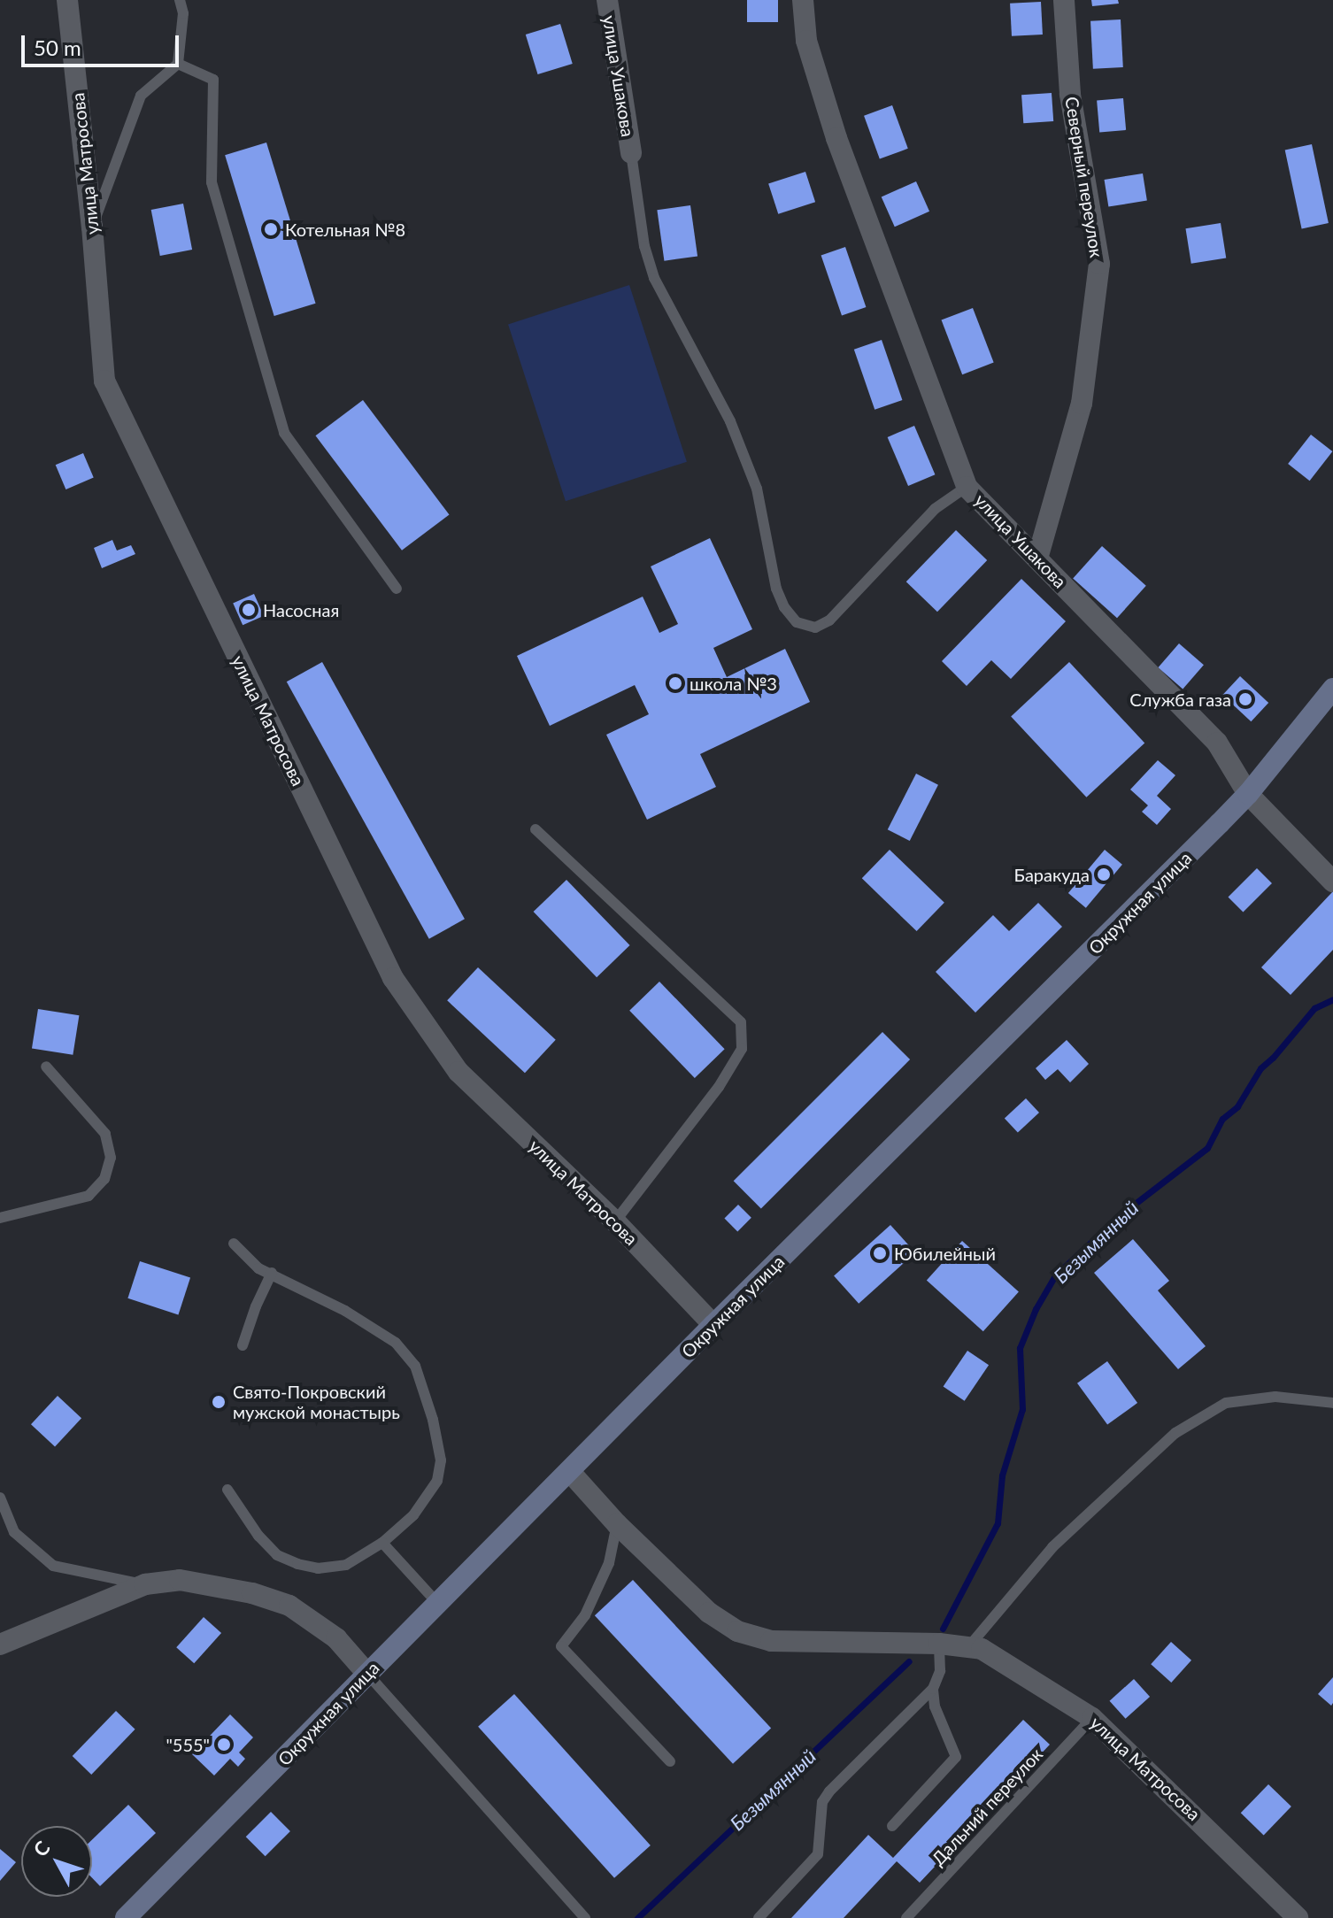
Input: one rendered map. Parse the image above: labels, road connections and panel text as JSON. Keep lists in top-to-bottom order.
{
  "streets": {
    "main road": ["Окружная улица"],
    "street": ["улица Ушакова", "улица Матросова", "Северный переулок"],
    "lane": ["Дальний переулок"]
  },
  "crossings": [
    ["улица Ушакова", "Северный переулок"],
    ["улица Ушакова", "Окружная улица"],
    ["улица Матросова", "Окружная улица"],
    ["улица Матросова", "Дальний переулок"]
  ],
  "water": ["Безымянный"],
  "places": [
    "Котельная №8",
    "Насосная",
    "школа №3",
    "Служба газа",
    "Баракуда",
    "Юбилейный",
    "Свято-Покровский мужской монастырь",
    "\"555\""
  ],
  "scale_bar": "50 m",
  "north": "top left"
}
